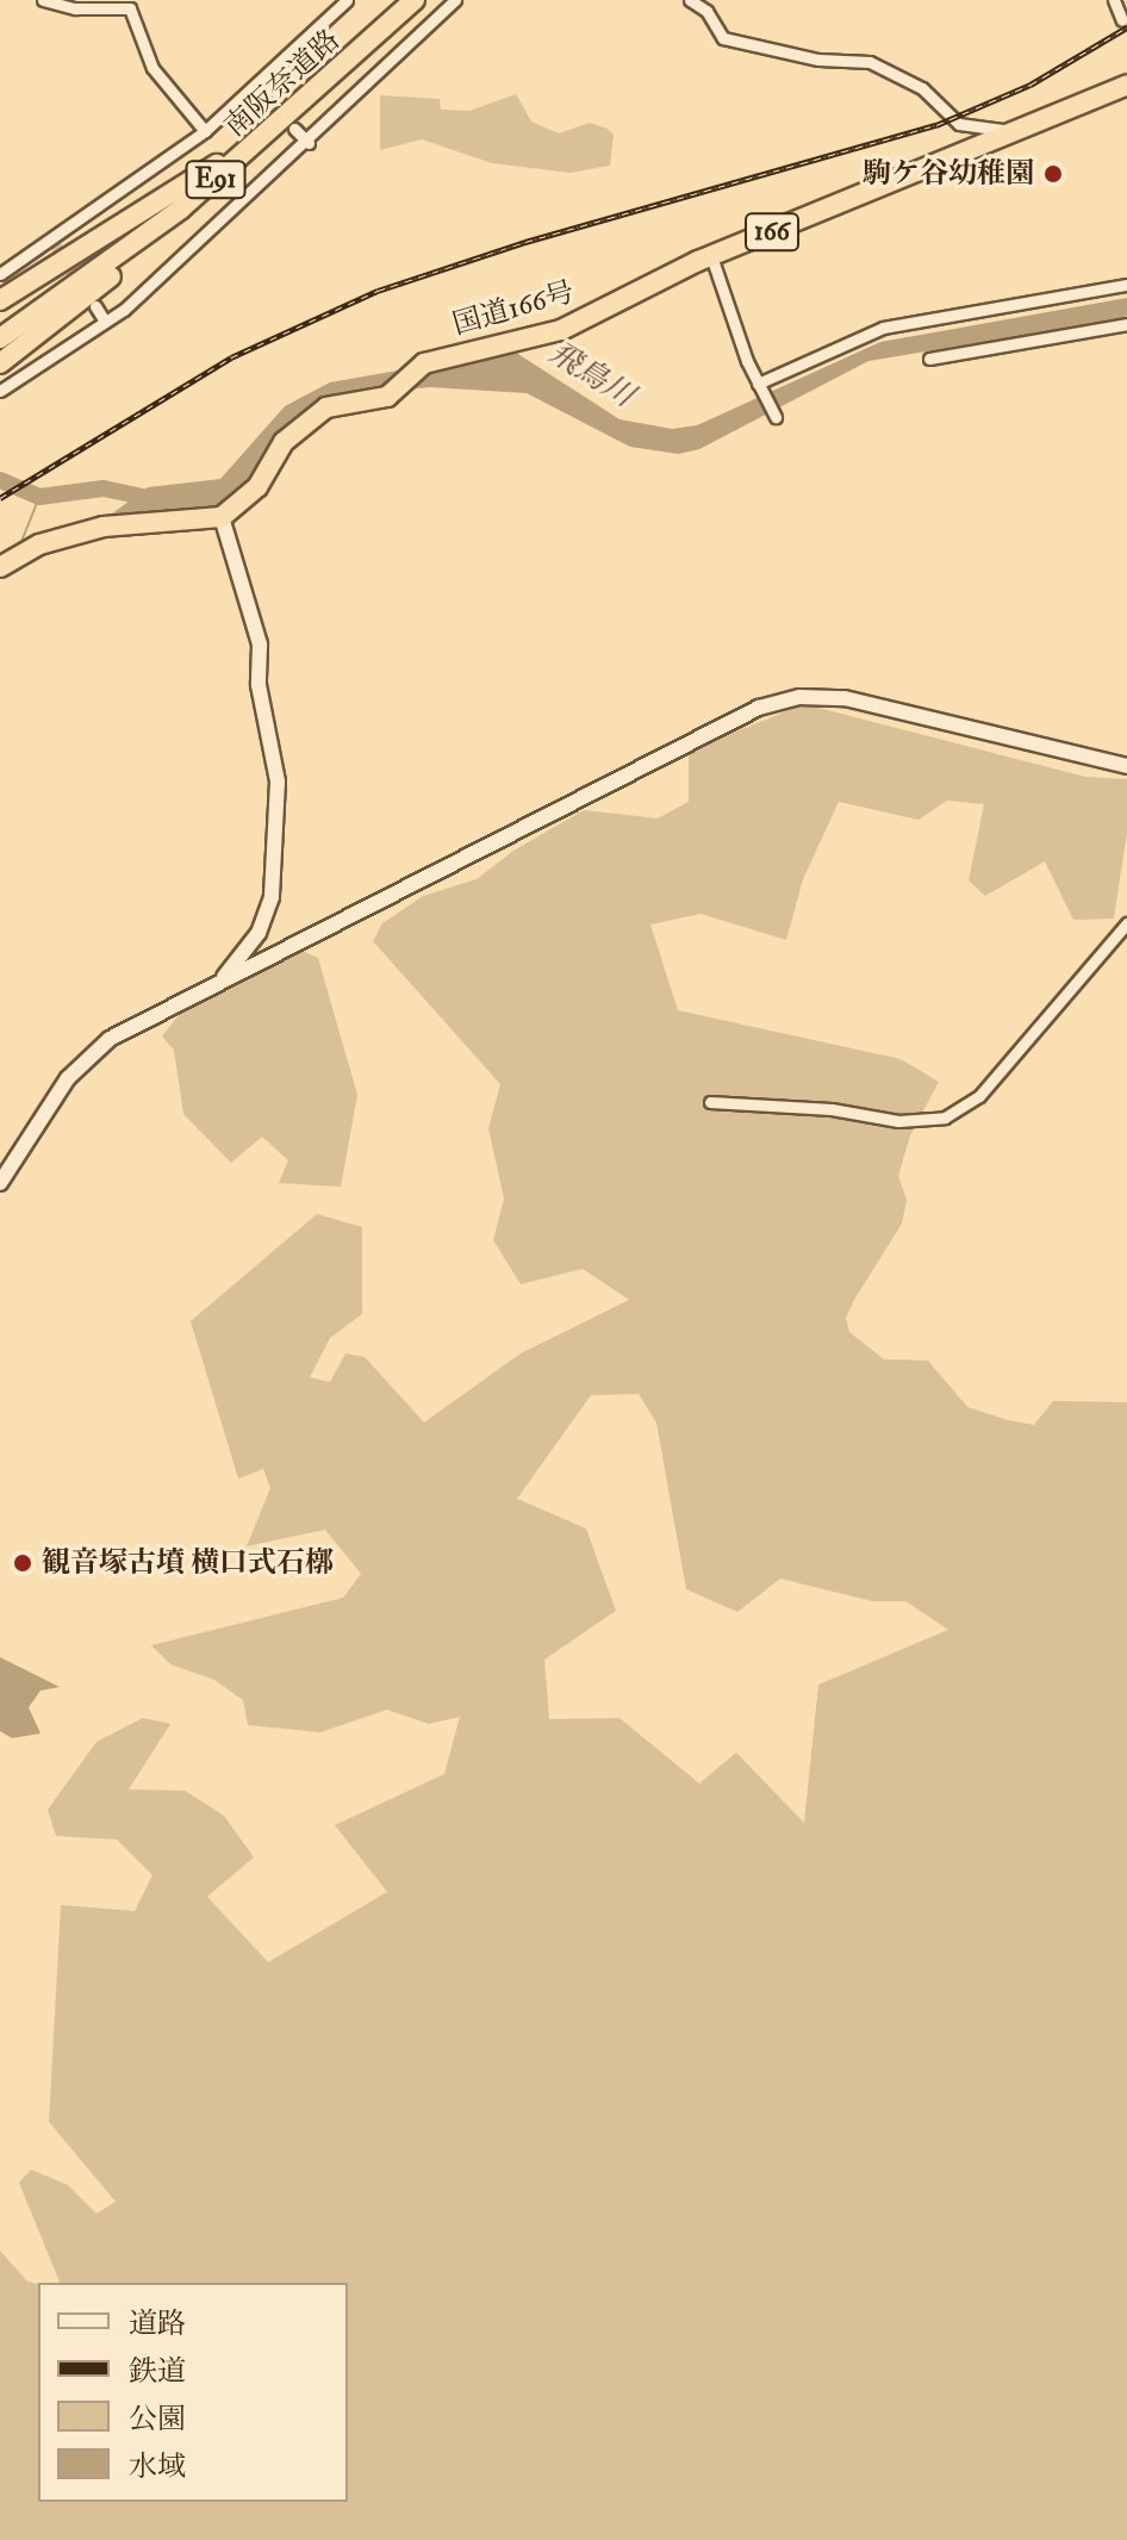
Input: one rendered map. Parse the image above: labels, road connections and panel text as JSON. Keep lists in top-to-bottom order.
{
  "streets": {
    "highway": [
      "南阪奈道路",
      "E91",
      "166",
      "国道166号"
    ]
  },
  "water": ["飛鳥川"],
  "places": ["駒ケ谷幼稚園", "観音塚古墳 横口式石槨"],
  "legend": [
    "道路",
    "鉄道",
    "公園",
    "水域"
  ]
}
